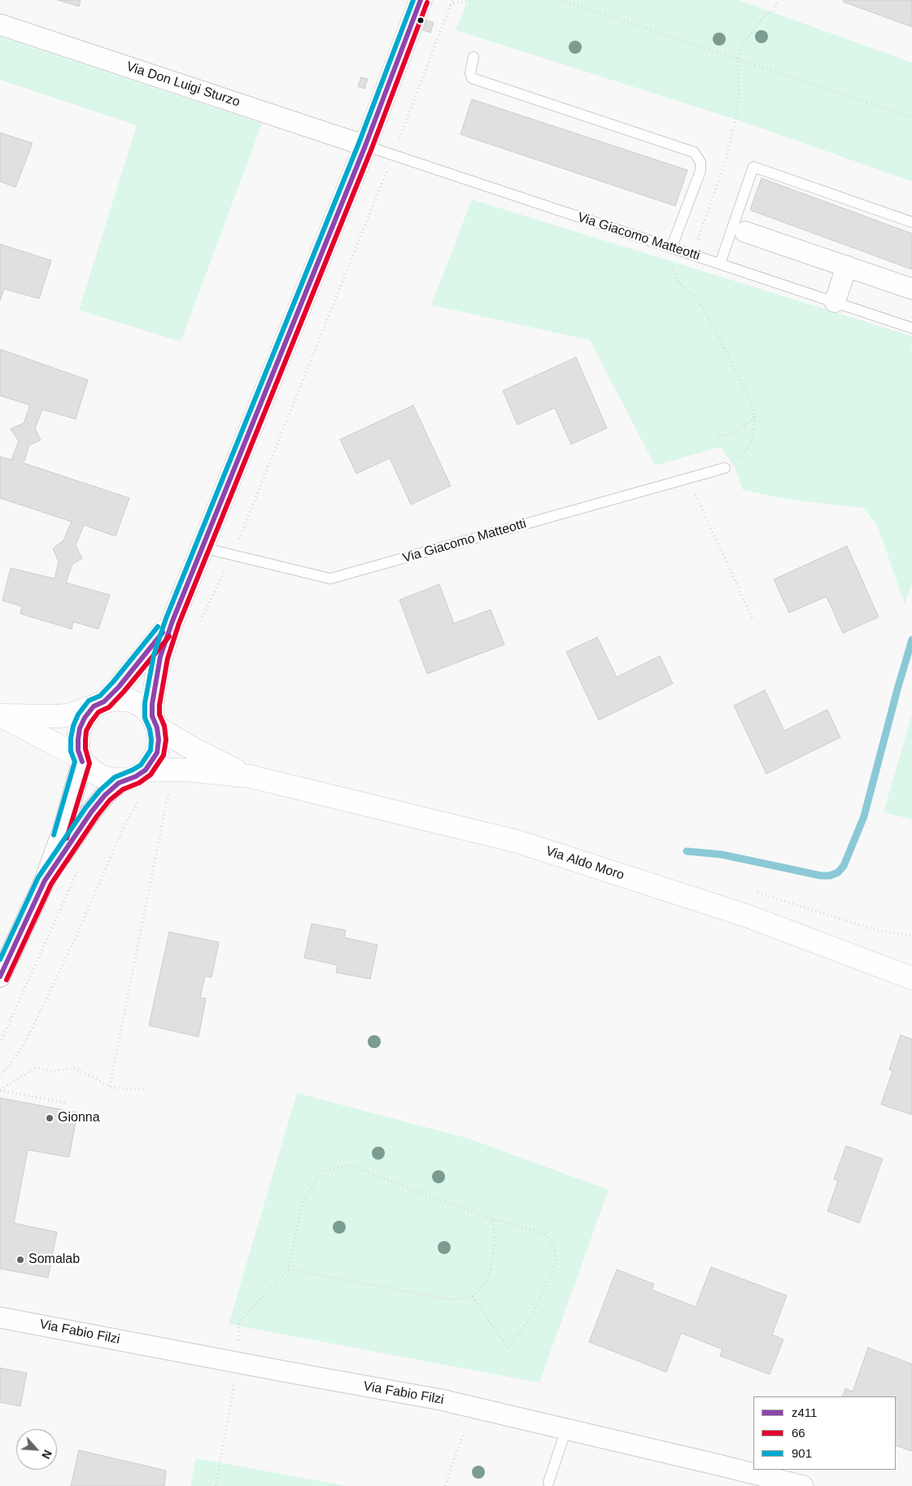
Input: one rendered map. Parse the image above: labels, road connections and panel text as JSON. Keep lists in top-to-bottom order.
{
  "streets": {
    "street": ["Via Don Luigi Sturzo", "Via Aldo Moro", "Via Fabio Filzi"],
    "lane": ["Via Giacomo Matteotti"]
  },
  "crossings": [
    ["Via Don Luigi Sturzo", "Via Giacomo Matteotti"]
  ],
  "places": ["Gionna", "Somalab"],
  "lines": ["transit line z411", "transit line 901", "transit line 66"],
  "legend": ["z411", "66", "901"],
  "north": "bottom right"
}
